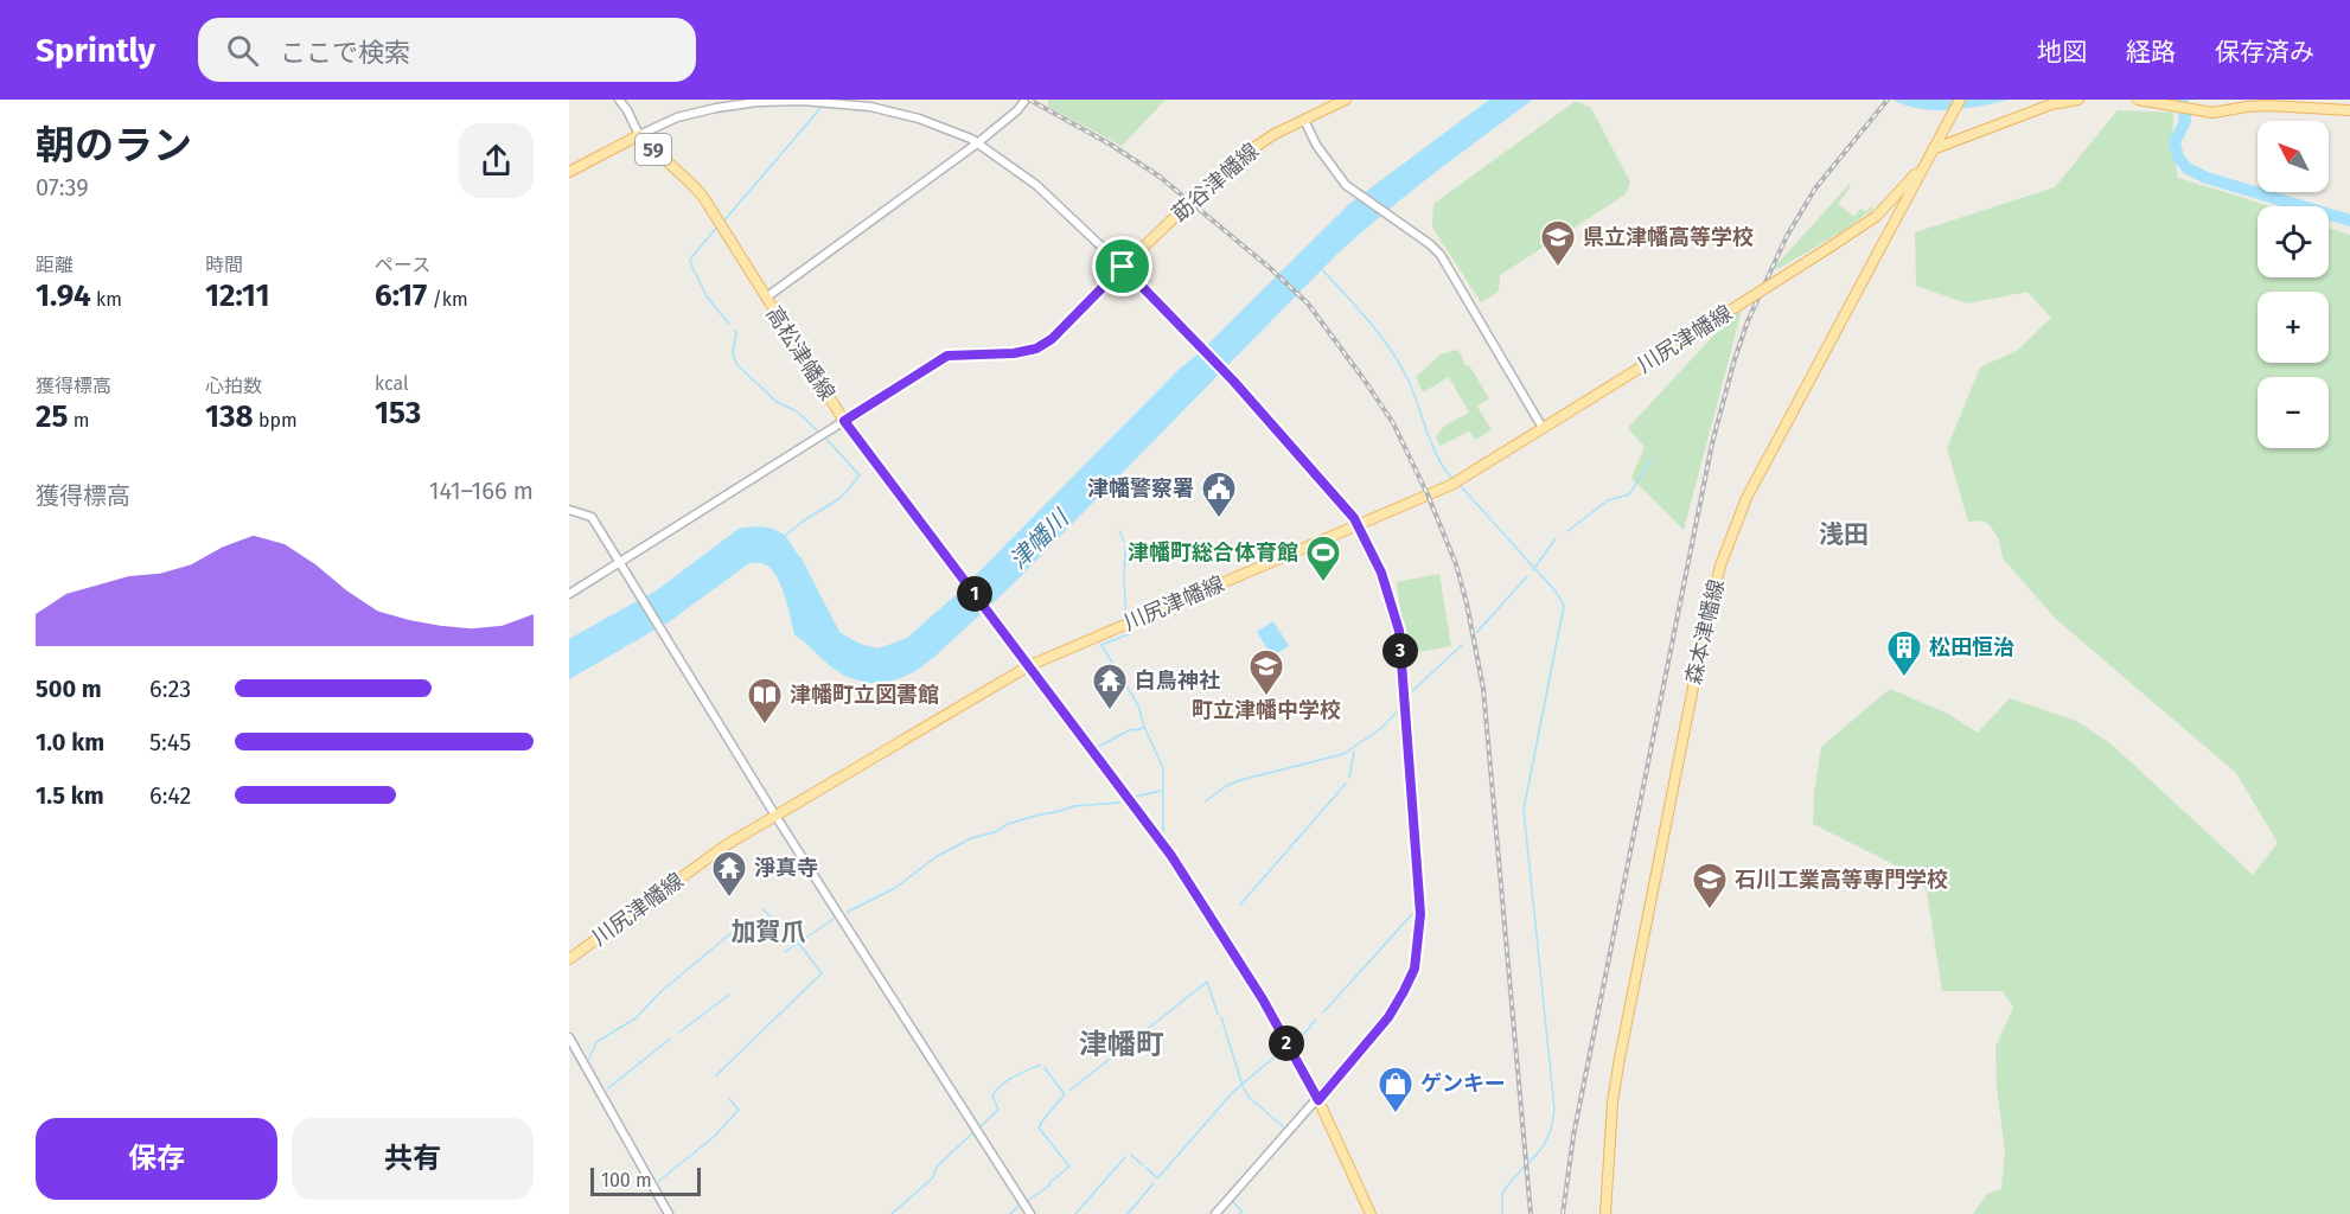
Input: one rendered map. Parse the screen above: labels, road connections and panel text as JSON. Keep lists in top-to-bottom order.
{
  "streets": {
    "main road": [
      "59",
      "莇谷津幡線",
      "川尻津幡線",
      "高松津幡線",
      "森本津幡線"
    ]
  },
  "crossings": [
    ["59", "高松津幡線"],
    ["莇谷津幡線", "高松津幡線"],
    ["川尻津幡線", "高松津幡線"],
    ["川尻津幡線", "森本津幡線"]
  ],
  "districts": ["浅田", "加賀爪", "津幡町"],
  "water": ["津幡川"],
  "places": {
    "school or university": ["県立津幡高等学校", "町立津幡中学校", "石川工業高等専門学校"],
    "public building": ["津幡警察署"],
    "sports": ["津幡町総合体育館"],
    "building": ["松田恒治"],
    "temple": ["白鳥神社", "淨真寺"],
    "library": ["津幡町立図書館"],
    "shop": ["ゲンキー"]
  },
  "scale_bar": "100 m",
  "north": "top left",
  "page": {
    "header": "Sprintly",
    "search": "ここで検索",
    "nav": ["地図", "経路", "保存済み"],
    "heading": ["朝のラン", "07:39"],
    "map_buttons": ["+", "−"],
    "stats": [
      ["距離", "1.94 km"],
      ["時間", "12:11"],
      ["ペース", "6:17 /km"],
      ["獲得標高", "25 m"],
      ["心拍数", "138 bpm"],
      ["kcal", "153"]
    ],
    "chart": ["獲得標高", "141–166 m"],
    "pins": ["1", "3", "2"],
    "list": [
      {
        "name": "500 m",
        "note": "6:23"
      },
      {
        "name": "1.0 km",
        "note": "5:45"
      },
      {
        "name": "1.5 km",
        "note": "6:42"
      }
    ],
    "buttons": ["保存", "共有"],
    "scale": "100 m"
  }
}
